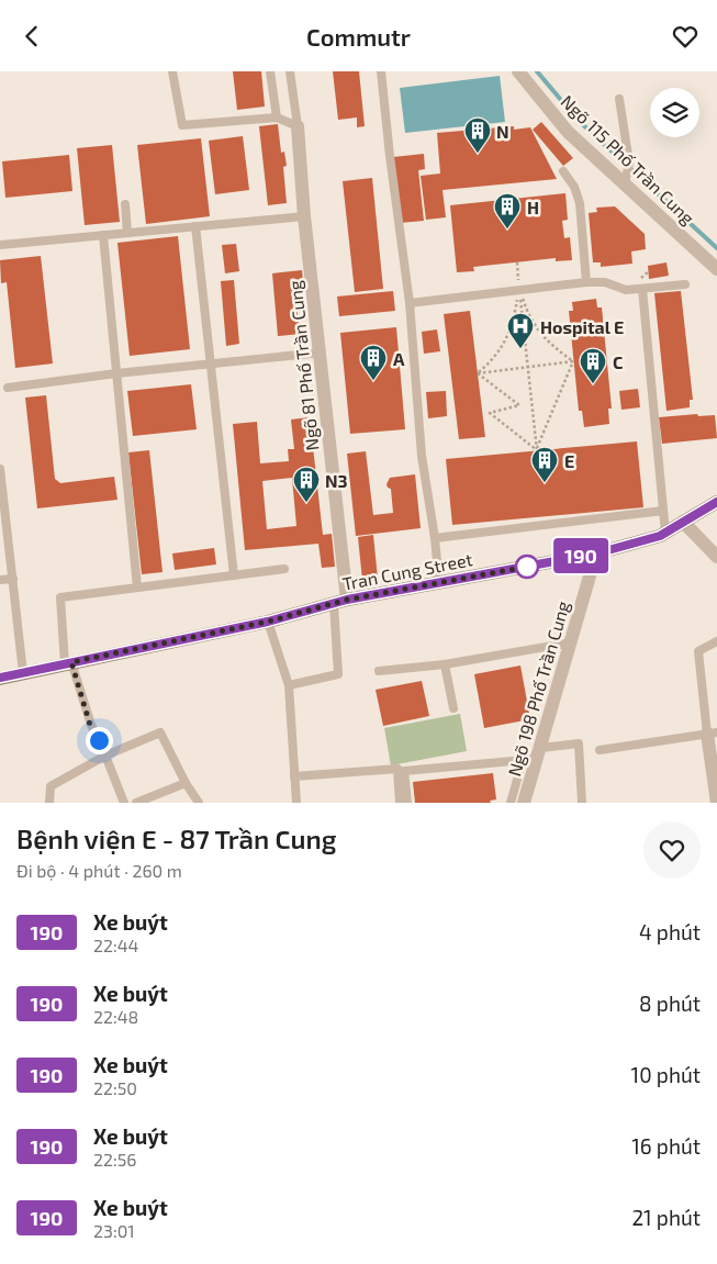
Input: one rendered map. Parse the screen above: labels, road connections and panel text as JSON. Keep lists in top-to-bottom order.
{
  "streets": {
    "main road": ["Tran Cung Street"],
    "street": ["Ngõ 115 Phố Trần Cung", "Ngõ 81 Phố Trần Cung", "Ngõ 198 Phố Trần Cung"]
  },
  "crossings": [
    ["Ngõ 81 Phố Trần Cung", "Tran Cung Street"],
    ["Tran Cung Street", "Ngõ 198 Phố Trần Cung"]
  ],
  "places": {
    "building": [
      "N",
      "H",
      "A",
      "C",
      "E",
      "N3"
    ],
    "hospital": ["Hospital E"]
  },
  "lines": ["bus line 190"],
  "page": {
    "header": "Commutr",
    "on_map": "190",
    "heading": ["Bệnh viện E - 87 Trần Cung", "Đi bộ · 4 phút · 260 m"],
    "list": [
      {
        "mark": "190",
        "name": "Xe buýt",
        "note": "22:44",
        "value": "4 phút"
      },
      {
        "mark": "190",
        "name": "Xe buýt",
        "note": "22:48",
        "value": "8 phút"
      },
      {
        "mark": "190",
        "name": "Xe buýt",
        "note": "22:50",
        "value": "10 phút"
      },
      {
        "mark": "190",
        "name": "Xe buýt",
        "note": "22:56",
        "value": "16 phút"
      },
      {
        "mark": "190",
        "name": "Xe buýt",
        "note": "23:01",
        "value": "21 phút"
      }
    ]
  }
}
